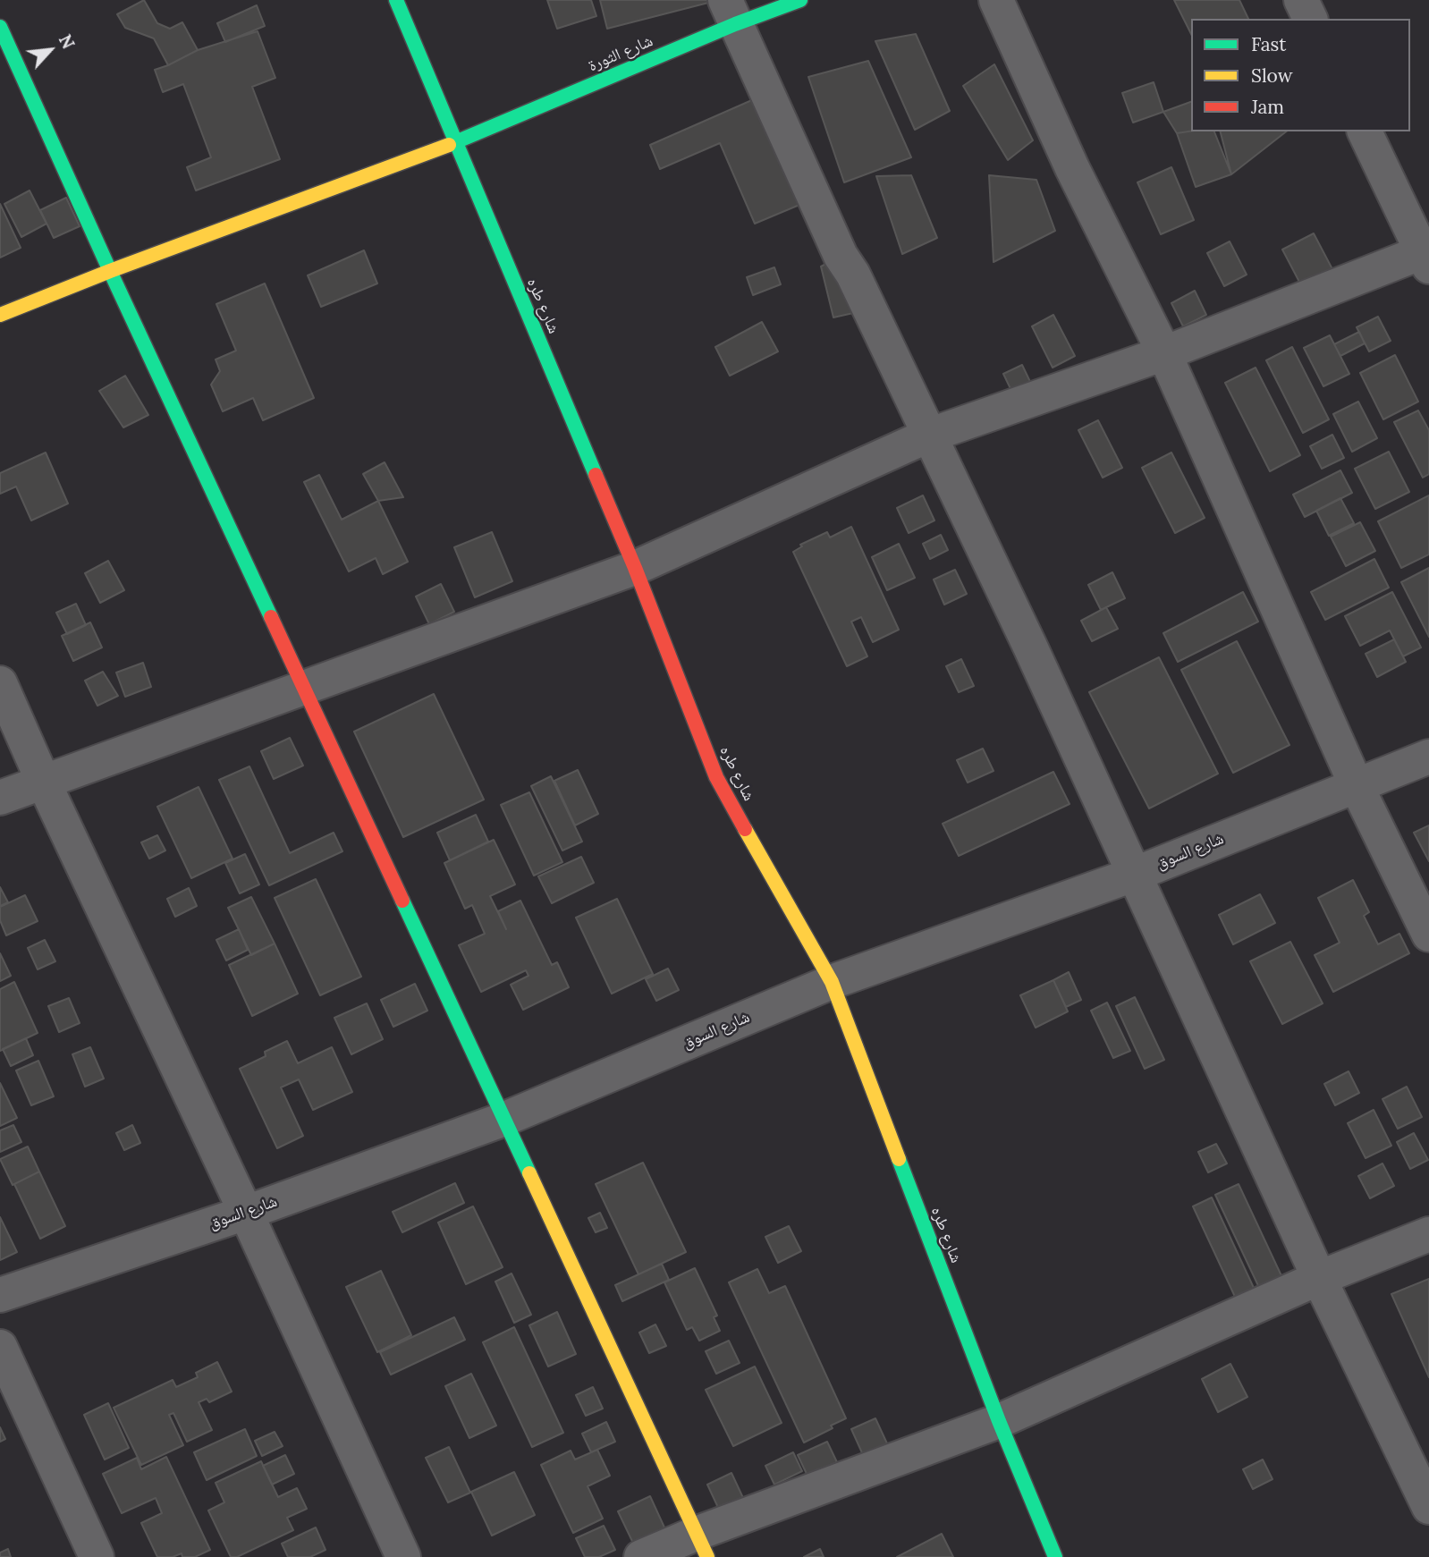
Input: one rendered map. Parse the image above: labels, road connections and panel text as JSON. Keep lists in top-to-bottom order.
{
  "streets": {
    "street": ["شارع الثورة", "شارع طره", "شارع السوق"]
  },
  "crossings": [
    ["شارع الثورة", "شارع طره"],
    ["شارع طره", "شارع السوق"]
  ],
  "legend": ["Fast", "Slow", "Jam"],
  "north": "top right"
}
